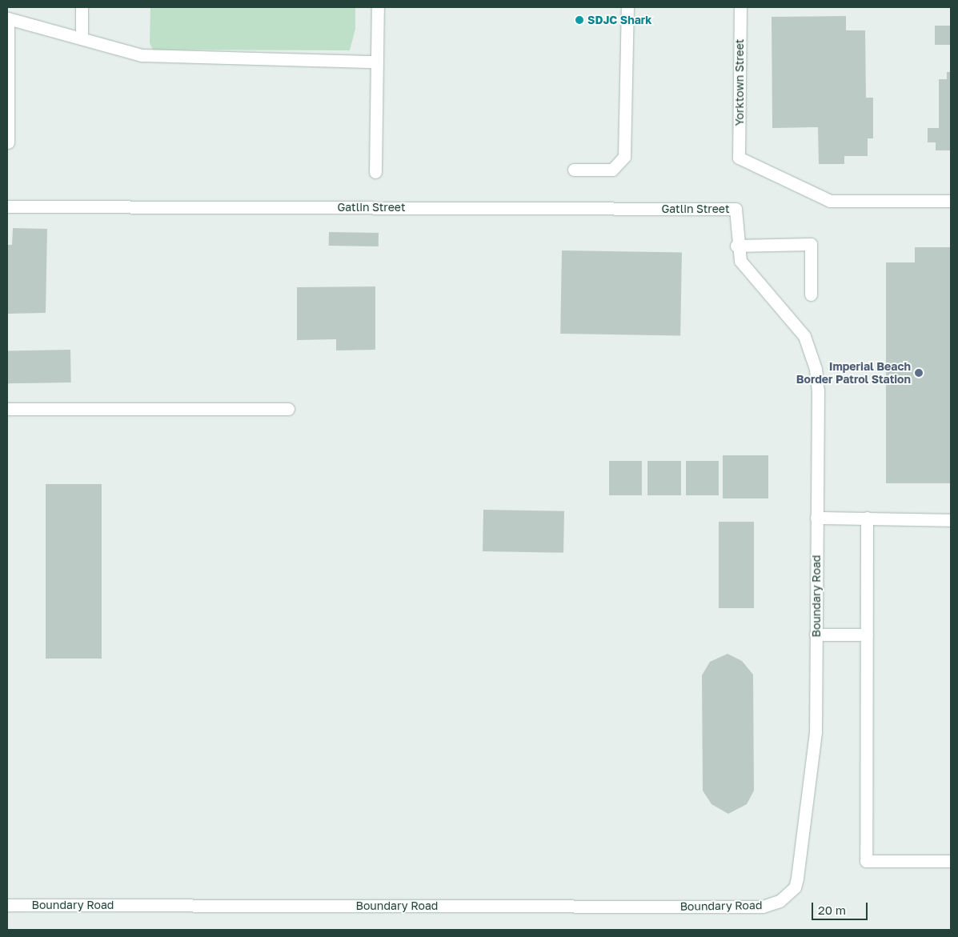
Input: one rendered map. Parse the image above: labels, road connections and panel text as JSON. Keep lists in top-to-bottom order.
{
  "streets": {
    "street": ["Yorktown Street", "Gatlin Street", "Boundary Road"]
  },
  "crossings": [
    ["Gatlin Street", "Boundary Road"]
  ],
  "places": ["SDJC Shark", "Imperial Beach Border Patrol Station"],
  "scale_bar": "20 m"
}
